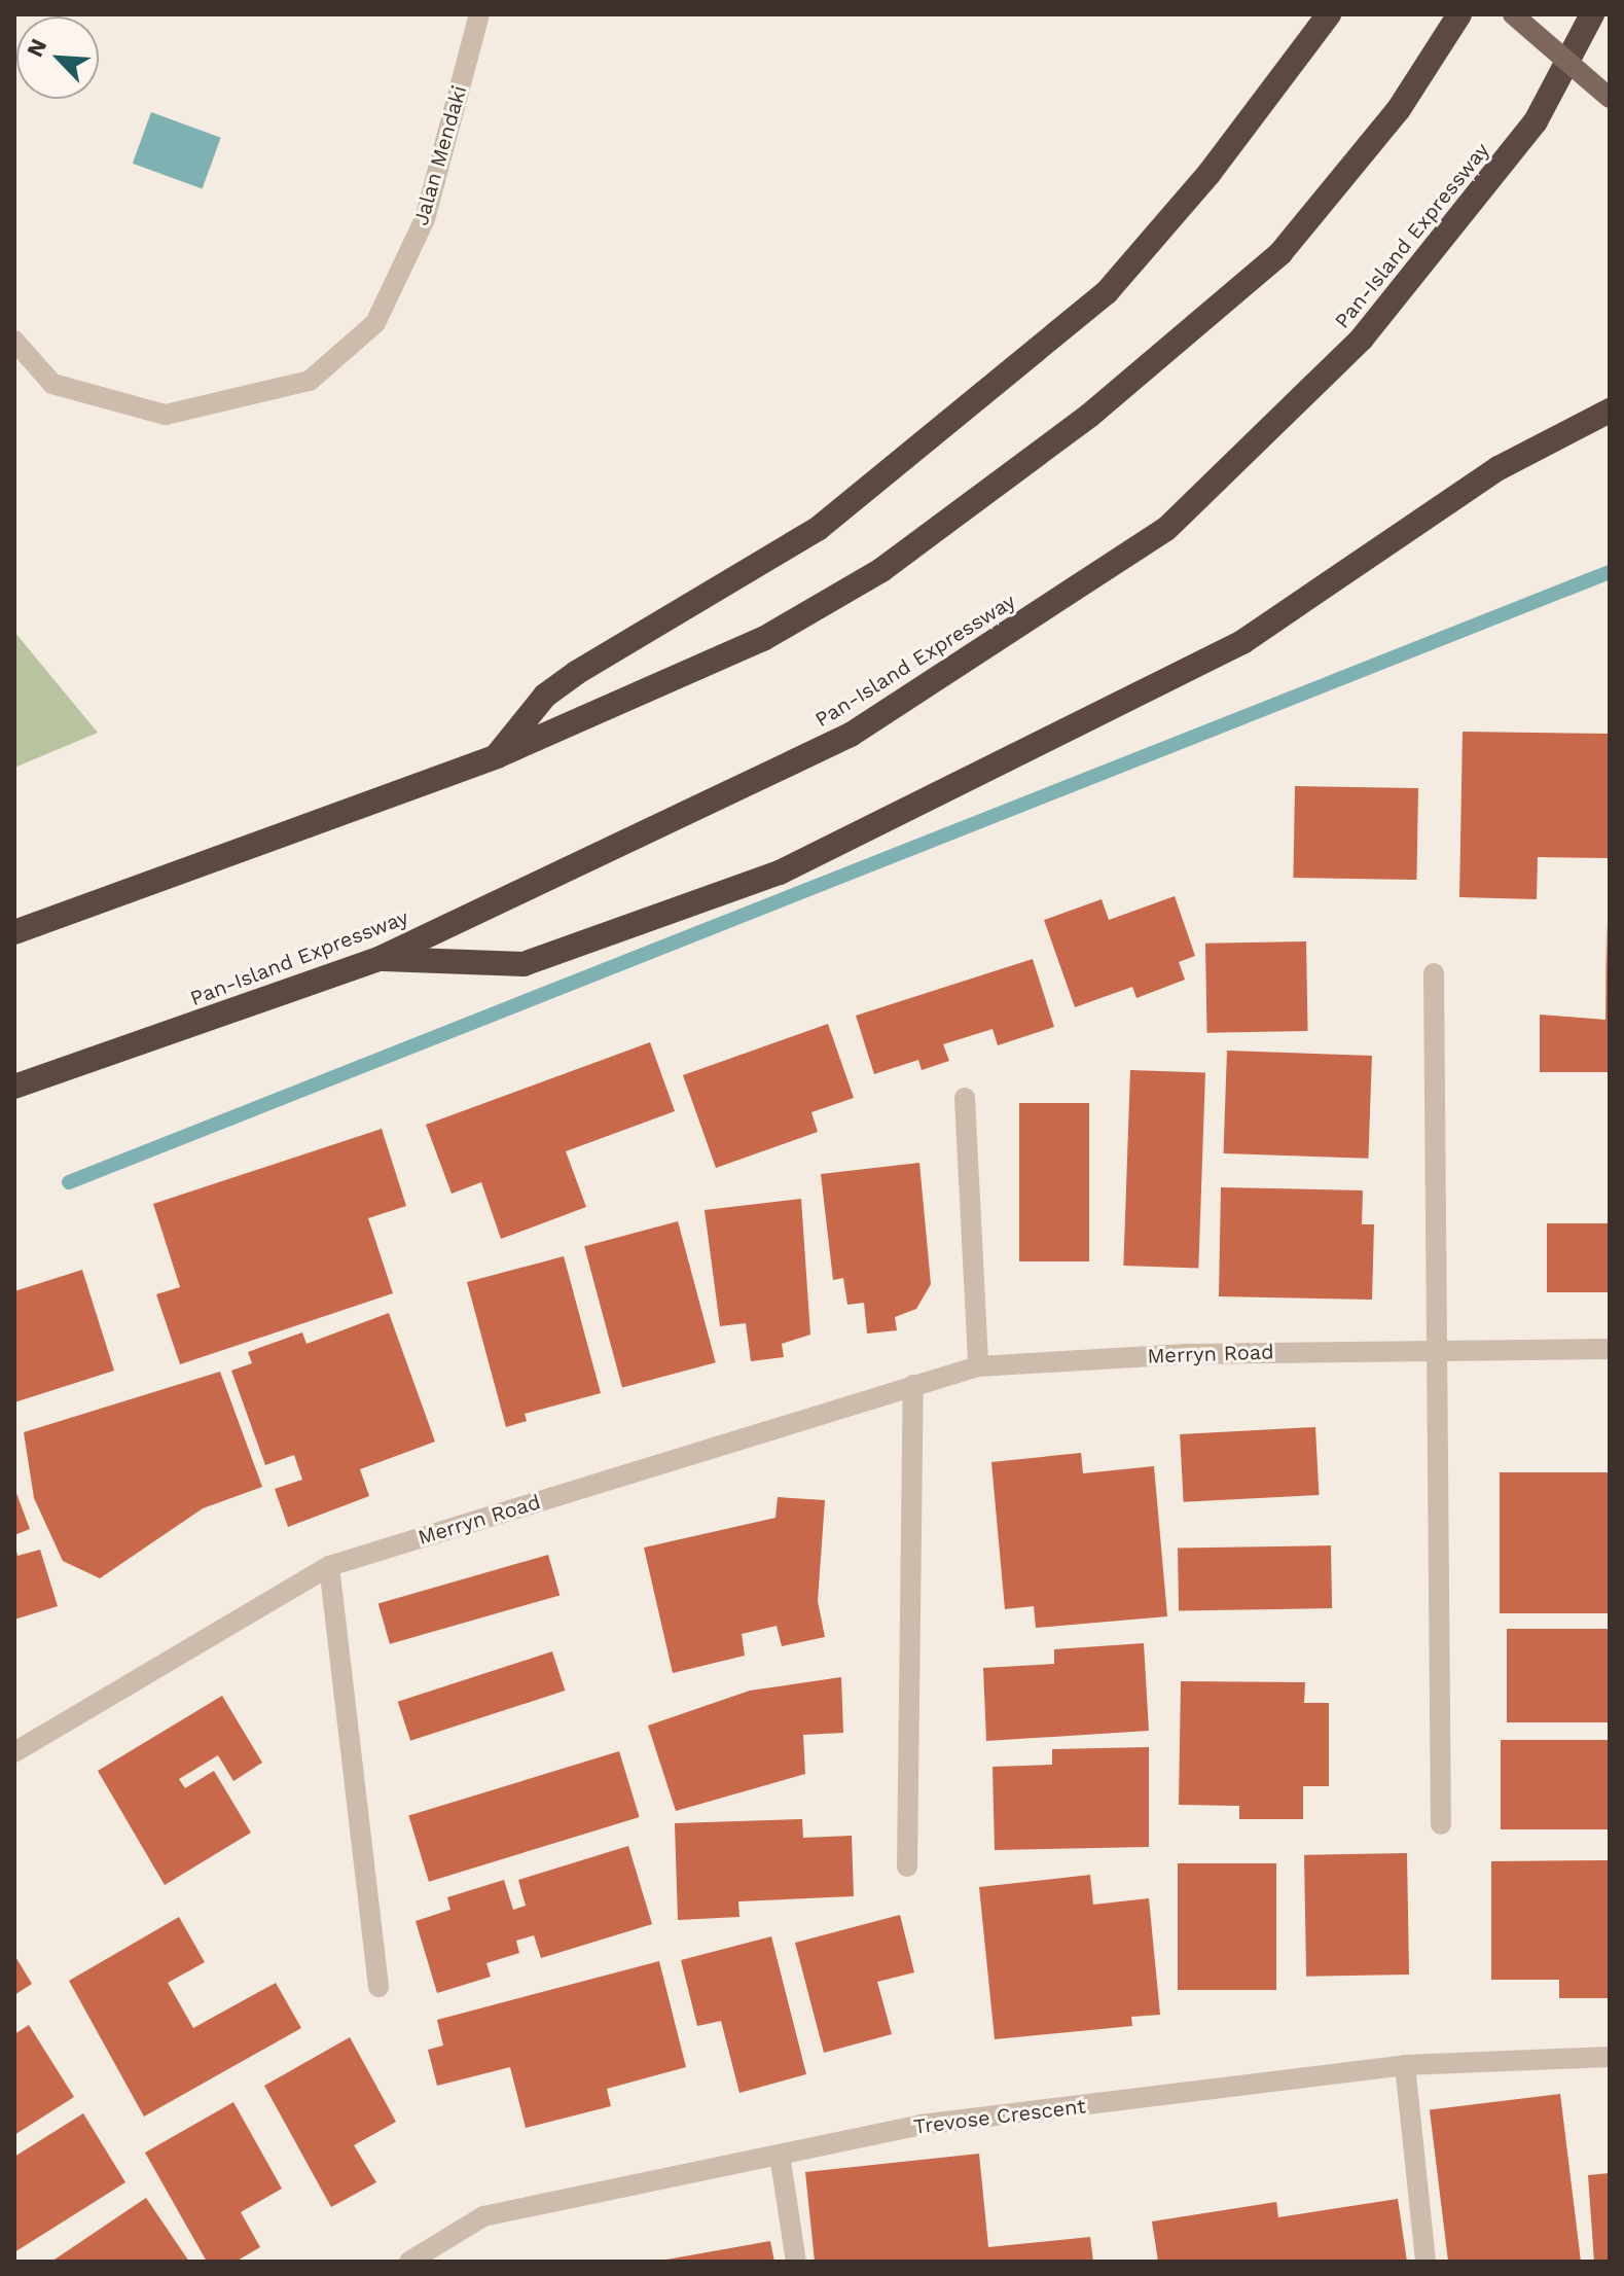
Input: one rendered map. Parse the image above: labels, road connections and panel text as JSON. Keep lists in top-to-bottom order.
{
  "streets": {
    "highway": ["Pan-Island Expressway"],
    "street": ["Jalan Mendaki", "Merryn Road", "Trevose Crescent"]
  },
  "north": "top left"
}
